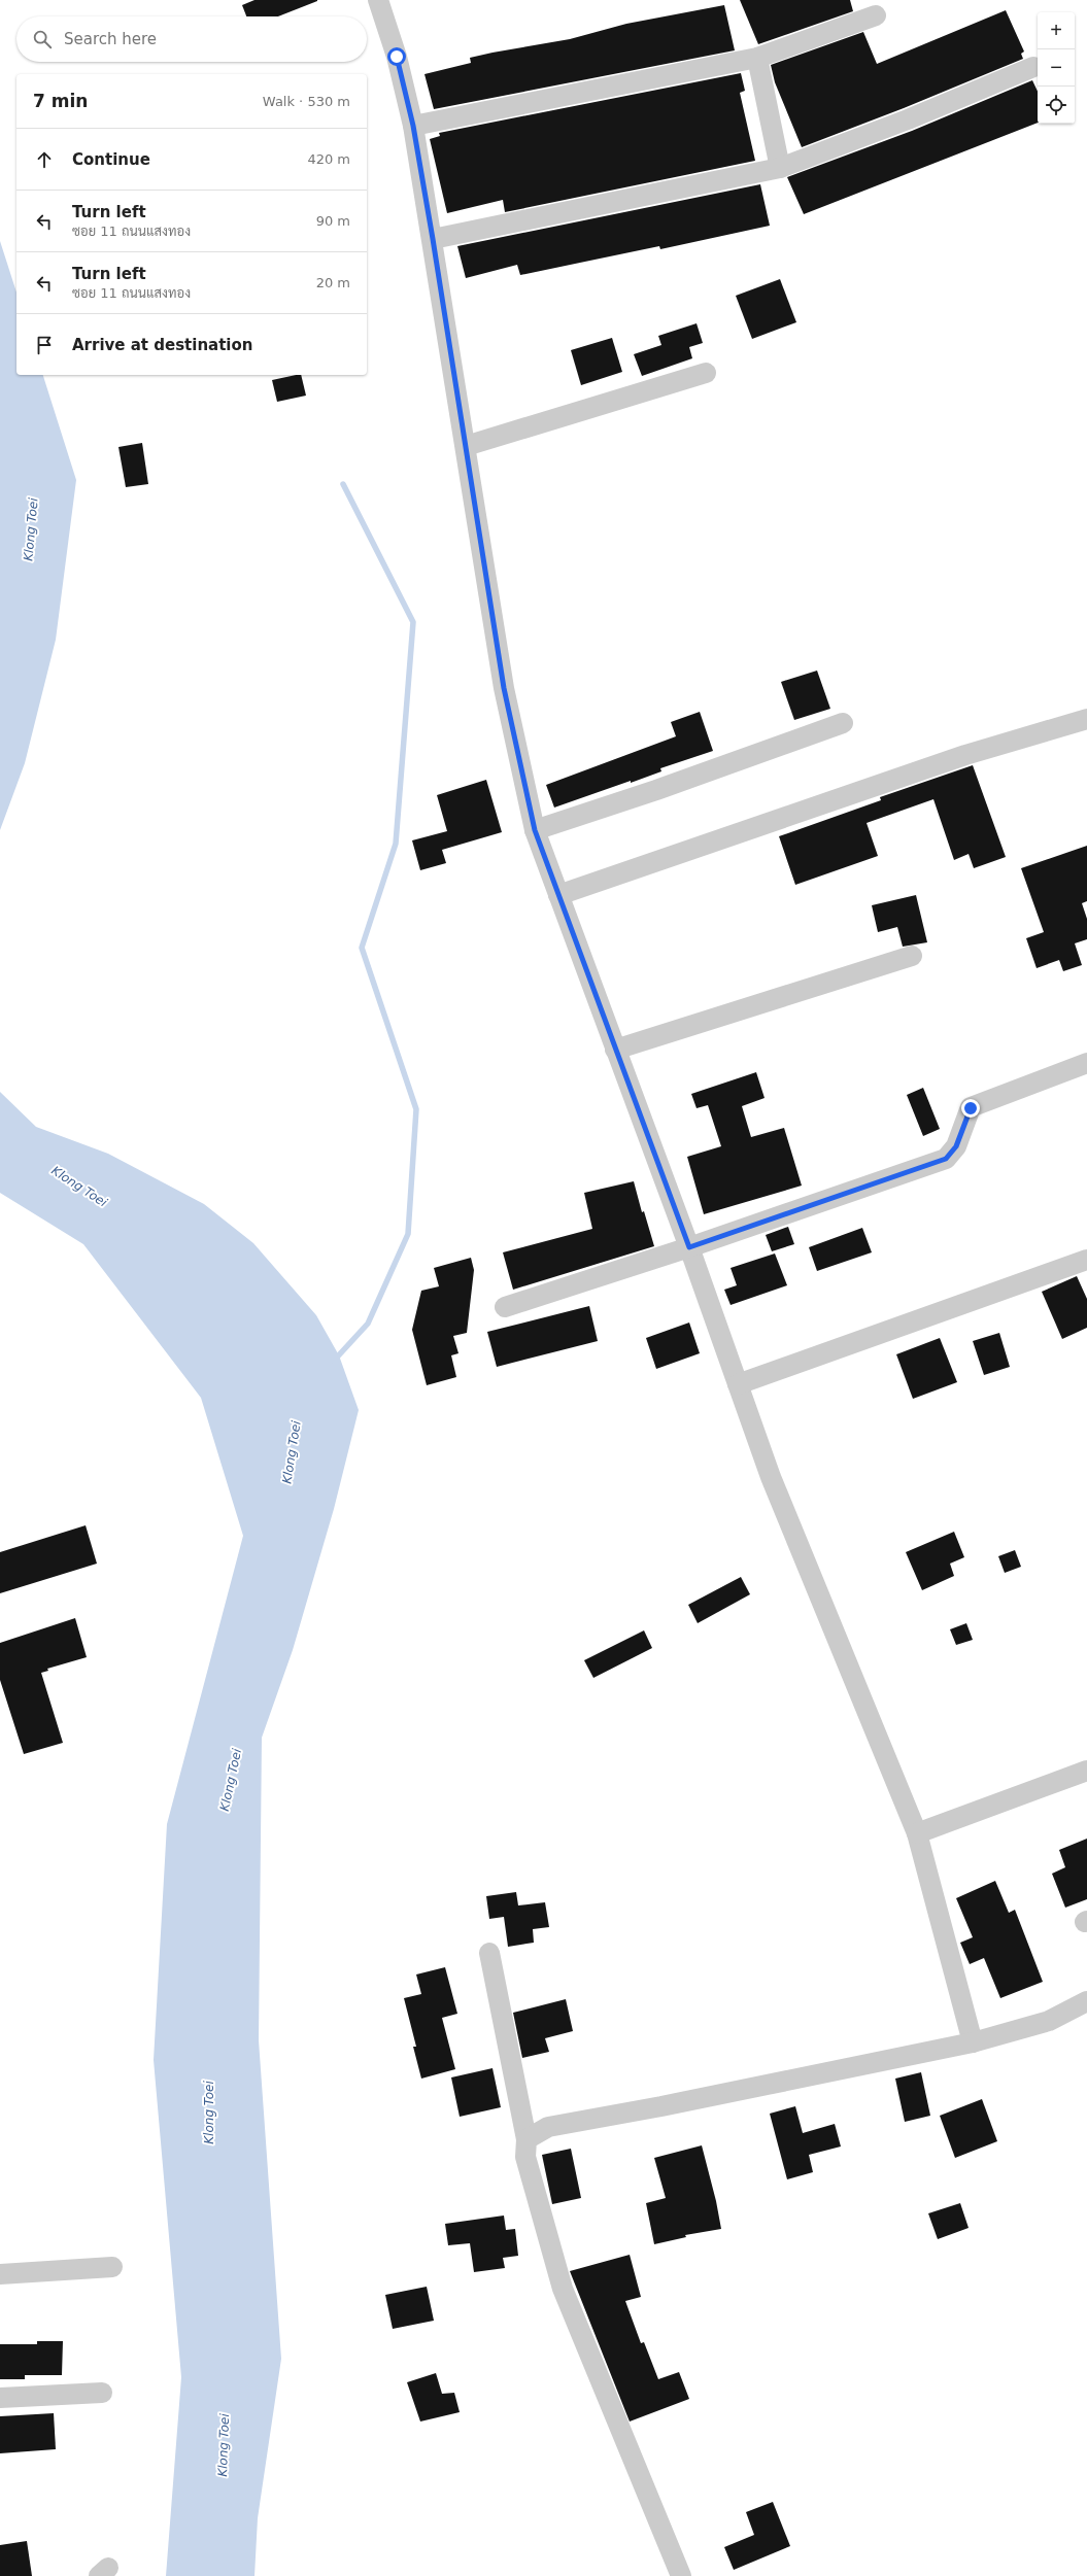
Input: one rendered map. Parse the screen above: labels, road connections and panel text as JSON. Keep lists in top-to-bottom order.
{
  "water": ["Klong Toei"],
  "page": {
    "map_buttons": ["+", "−"],
    "search": "Search here",
    "heading": ["7 min", "Walk · 530 m"],
    "list": [
      ["Continue", "420 m"],
      ["Turn left", "ซอย 11 ถนนแสงทอง", "90 m"],
      ["Turn left", "ซอย 11 ถนนแสงทอง", "20 m"],
      "Arrive at destination"
    ]
  }
}
